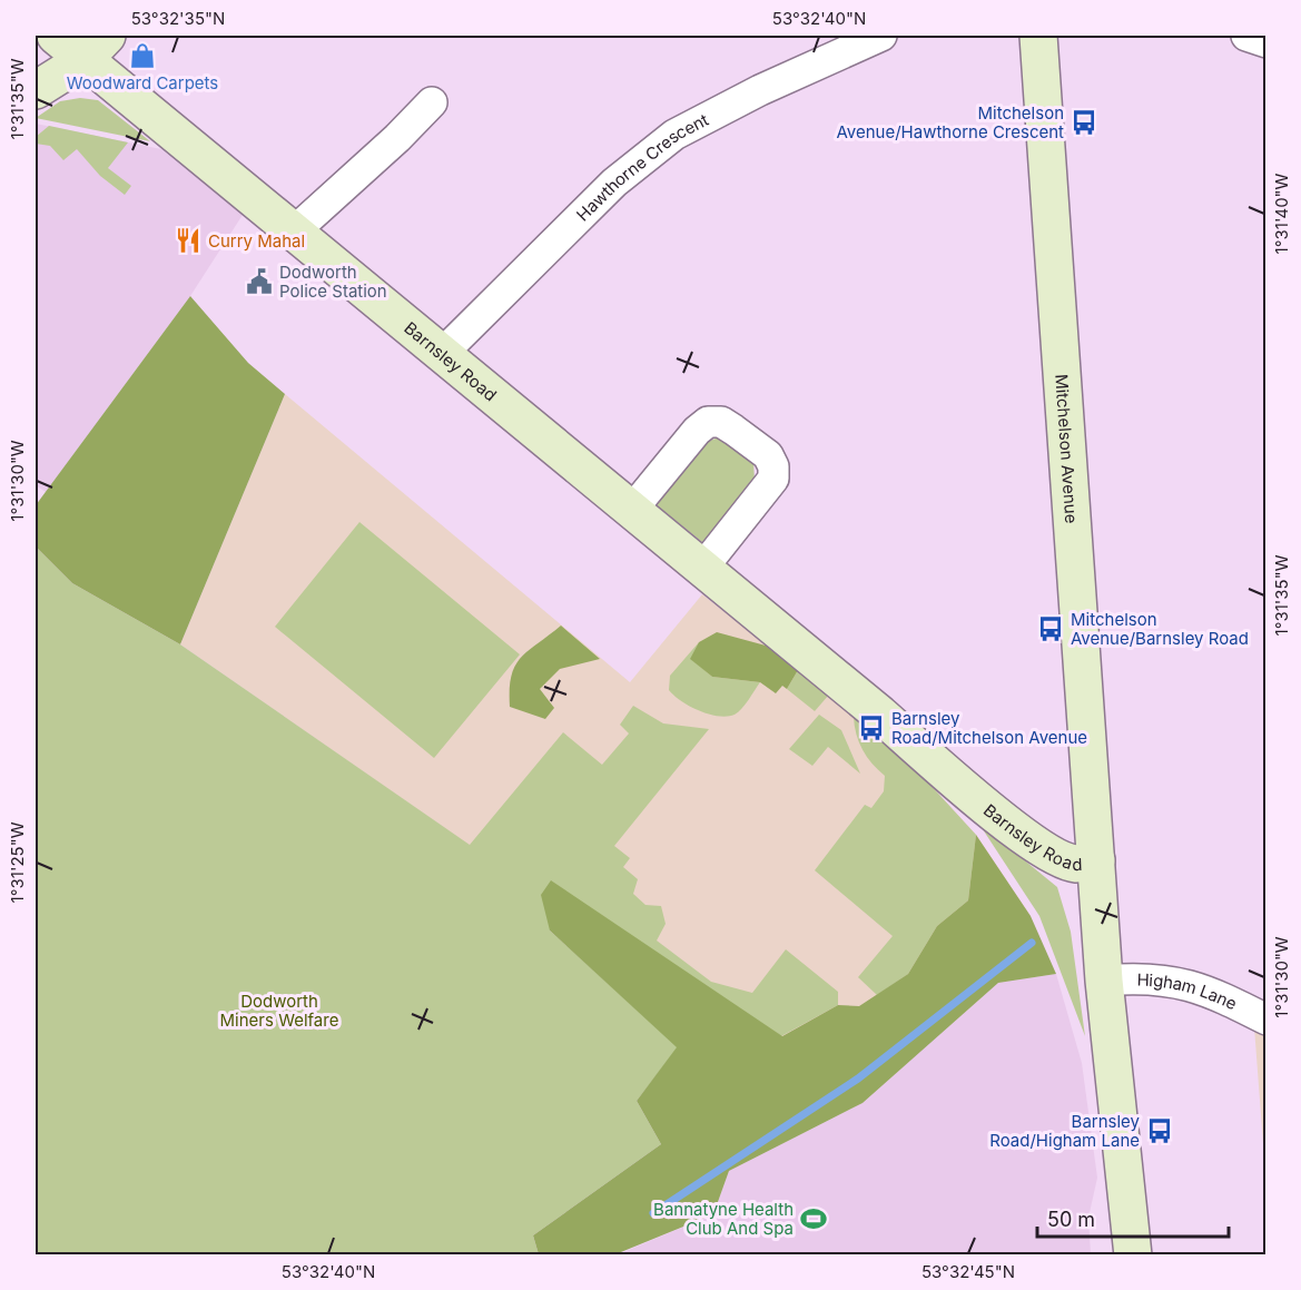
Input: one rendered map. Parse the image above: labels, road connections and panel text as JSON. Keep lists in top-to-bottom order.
{
  "streets": {
    "main road": ["Barnsley Road", "Mitchelson Avenue"],
    "street": ["Hawthorne Crescent", "Higham Lane"]
  },
  "crossings": [
    ["Hawthorne Crescent", "Barnsley Road"],
    ["Barnsley Road", "Mitchelson Avenue"],
    ["Barnsley Road", "Higham Lane"]
  ],
  "parks": ["Dodworth Miners Welfare"],
  "places": {
    "shop": ["Woodward Carpets"],
    "bus stop": [
      "Mitchelson Avenue/Hawthorne Crescent",
      "Mitchelson Avenue/Barnsley Road",
      "Barnsley Road/Mitchelson Avenue",
      "Barnsley Road/Higham Lane"
    ],
    "restaurant": ["Curry Mahal"],
    "public building": ["Dodworth Police Station"],
    "sports": ["Bannatyne Health Club And Spa"]
  },
  "scale_bar": "50 m",
  "coordinates": [
    "53°32'35\"N",
    "53°32'40\"N",
    "1°31'35\"W",
    "1°31'40\"W",
    "1°31'30\"W",
    "1°31'25\"W",
    "53°32'45\"N"
  ]
}
